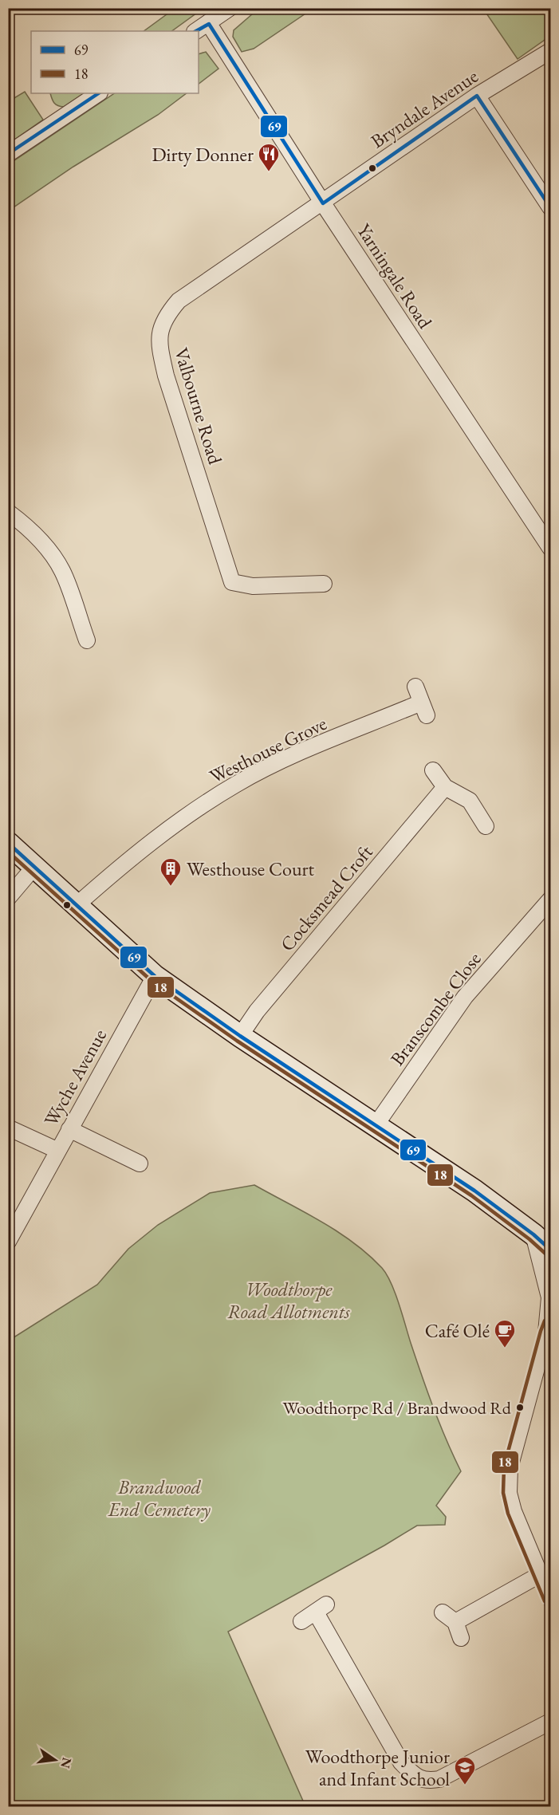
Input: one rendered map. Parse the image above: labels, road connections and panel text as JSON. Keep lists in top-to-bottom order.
{
  "streets": {
    "street": [
      "Bryndale Avenue",
      "Yarningale Road",
      "Valbourne Road",
      "Westhouse Grove",
      "Cocksmead Croft",
      "Branscombe Close",
      "Wyche Avenue"
    ]
  },
  "crossings": [
    ["Bryndale Avenue", "Yarningale Road"],
    ["Bryndale Avenue", "Valbourne Road"],
    ["Yarningale Road", "Valbourne Road"]
  ],
  "parks": ["Woodthorpe Road Allotments", "Brandwood End Cemetery"],
  "places": {
    "restaurant": ["Dirty Donner"],
    "building": ["Westhouse Court"],
    "cafe": ["Café Olé"],
    "other": ["Woodthorpe Rd / Brandwood Rd"],
    "school or university": ["Woodthorpe Junior and Infant School"]
  },
  "lines": ["transit line 69", "transit line 18"],
  "legend": ["69", "18"],
  "north": "right"
}
